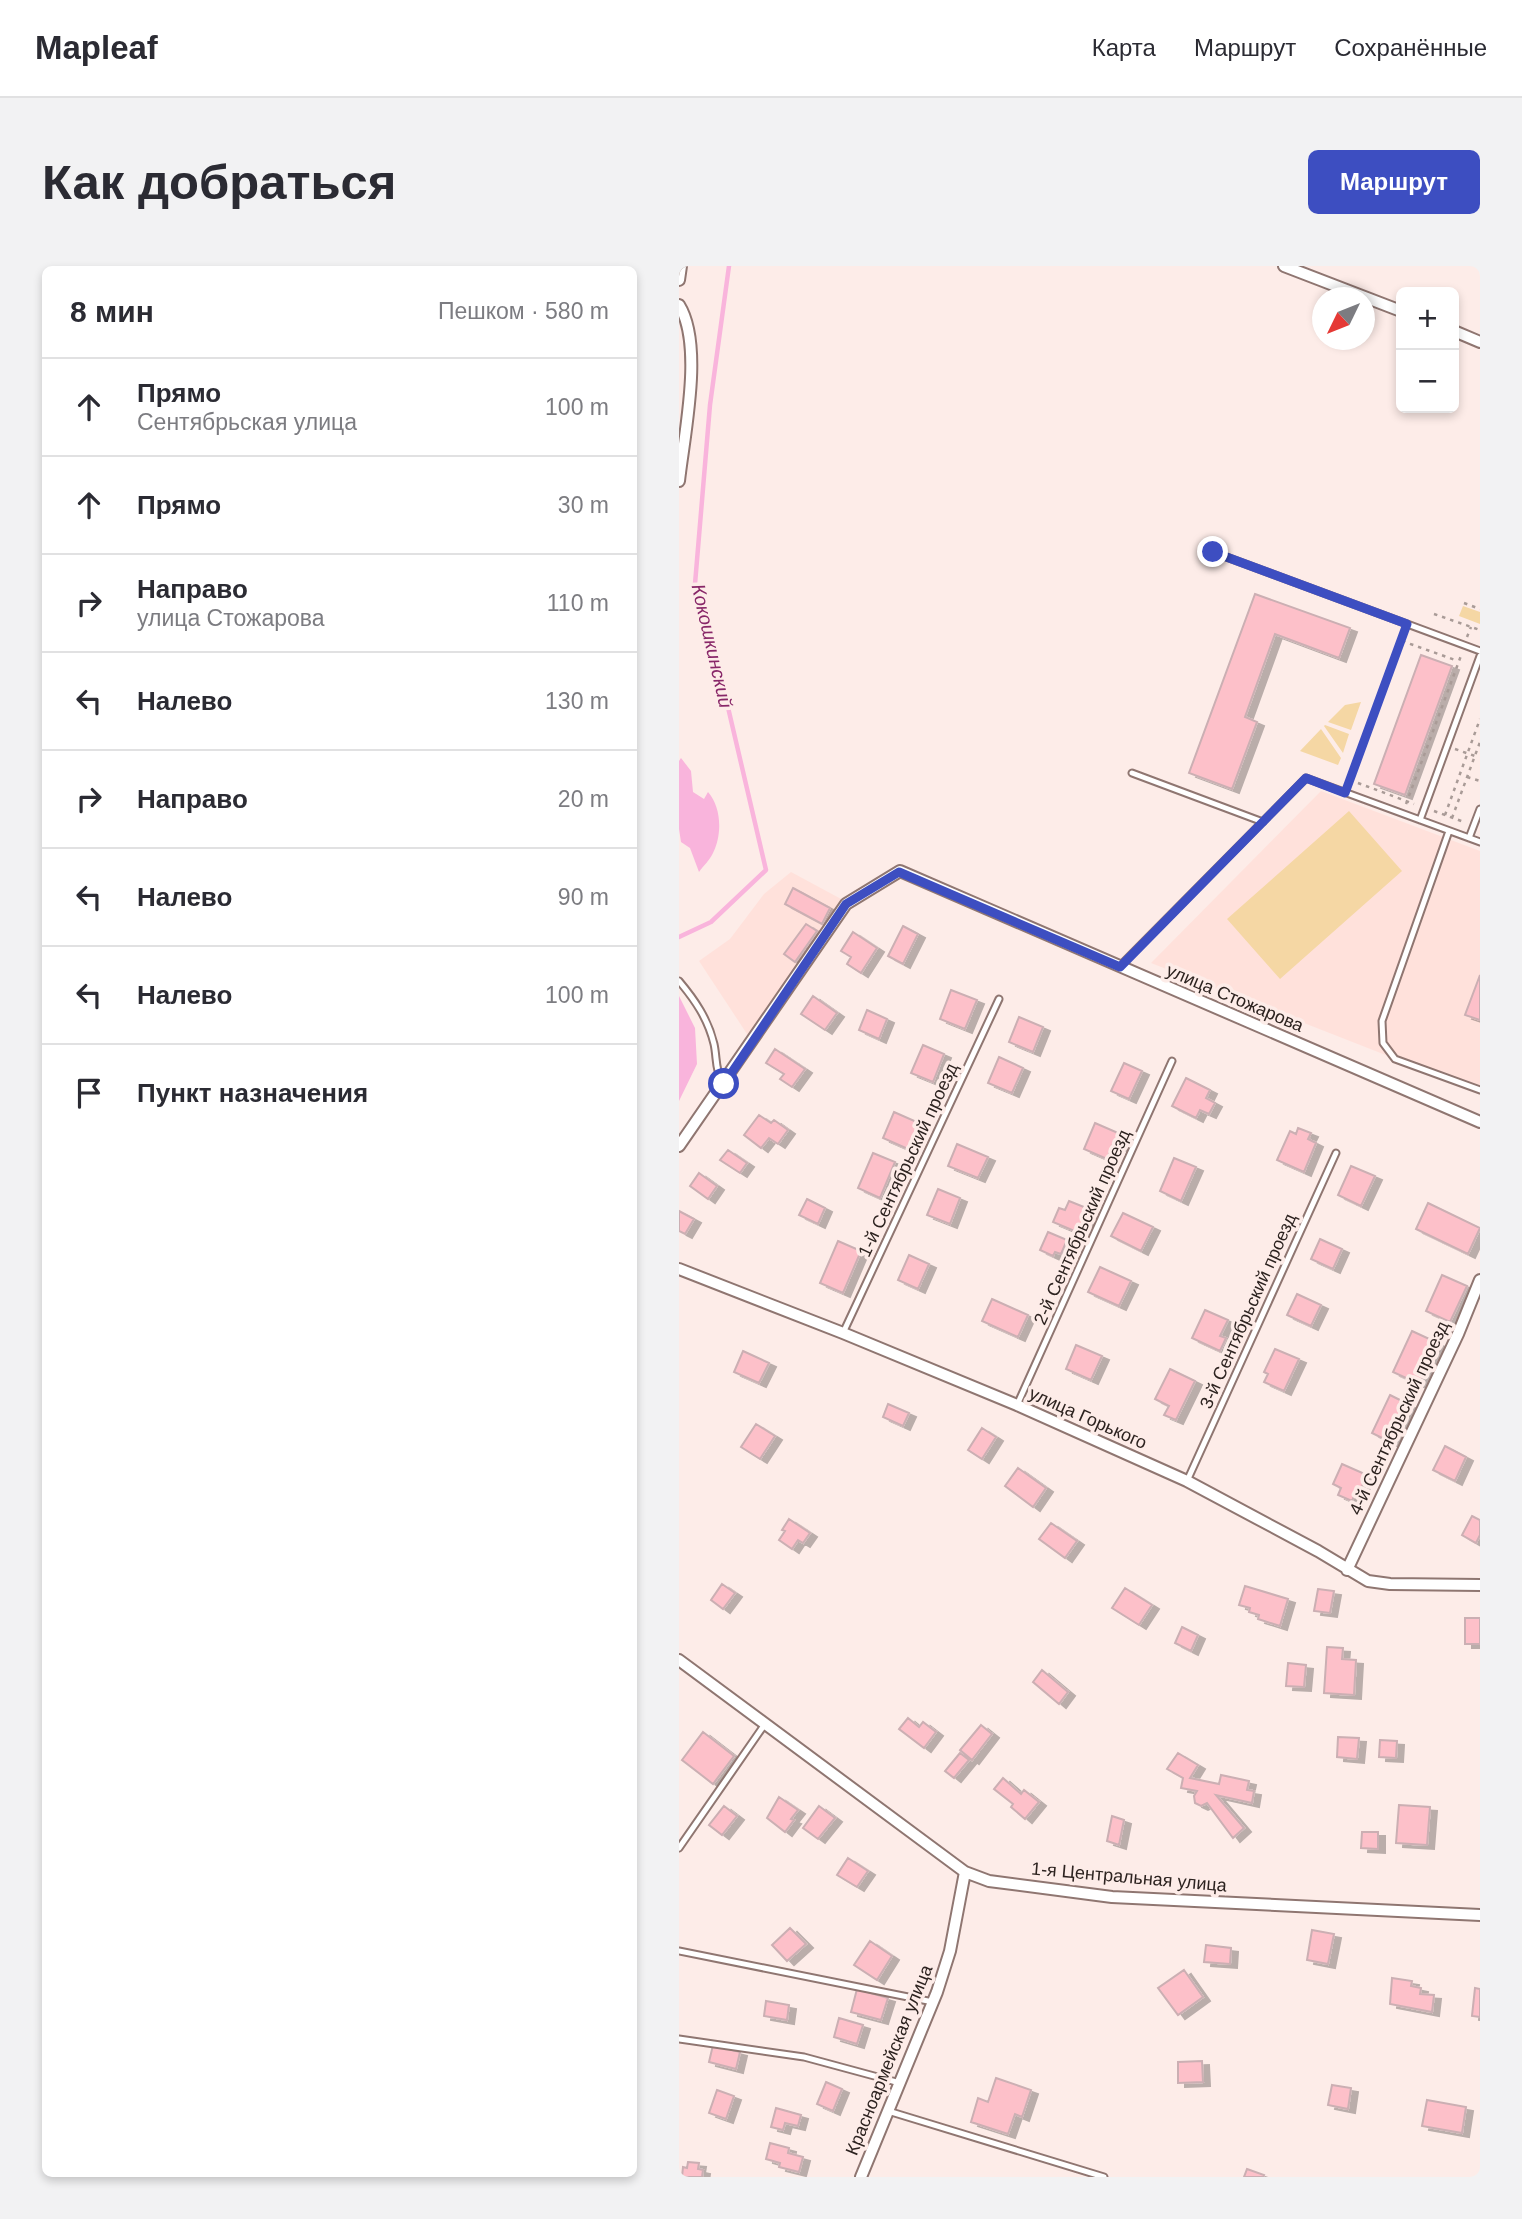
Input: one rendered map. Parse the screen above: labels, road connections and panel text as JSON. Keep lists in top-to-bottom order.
{
  "streets": {
    "street": [
      "улица Стожарова",
      "улица Горького",
      "4-й Сентябрьский проезд",
      "1-я Центральная улица",
      "Красноармейская улица"
    ],
    "lane": ["1-й Сентябрьский проезд", "2-й Сентябрьский проезд", "3-й Сентябрьский проезд"]
  },
  "crossings": [
    ["1-й Сентябрьский проезд", "улица Горького"],
    ["2-й Сентябрьский проезд", "улица Горького"],
    ["3-й Сентябрьский проезд", "улица Горького"],
    ["улица Горького", "4-й Сентябрьский проезд"],
    ["1-я Центральная улица", "Красноармейская улица"]
  ],
  "water": ["Кокошкинский"],
  "north": "bottom left",
  "page": {
    "header": "Mapleaf",
    "nav": ["Карта", "Маршрут", "Сохранённые"],
    "buttons": "Маршрут",
    "title": "Как добраться",
    "heading": ["8 мин", "Пешком · 580 m"],
    "map_buttons": ["+", "−"],
    "list": [
      ["Прямо", "Сентябрьская улица", "100 m"],
      ["Прямо", "30 m"],
      ["Направо", "улица Стожарова", "110 m"],
      ["Налево", "130 m"],
      ["Направо", "20 m"],
      ["Налево", "90 m"],
      ["Налево", "100 m"],
      "Пункт назначения"
    ]
  }
}
